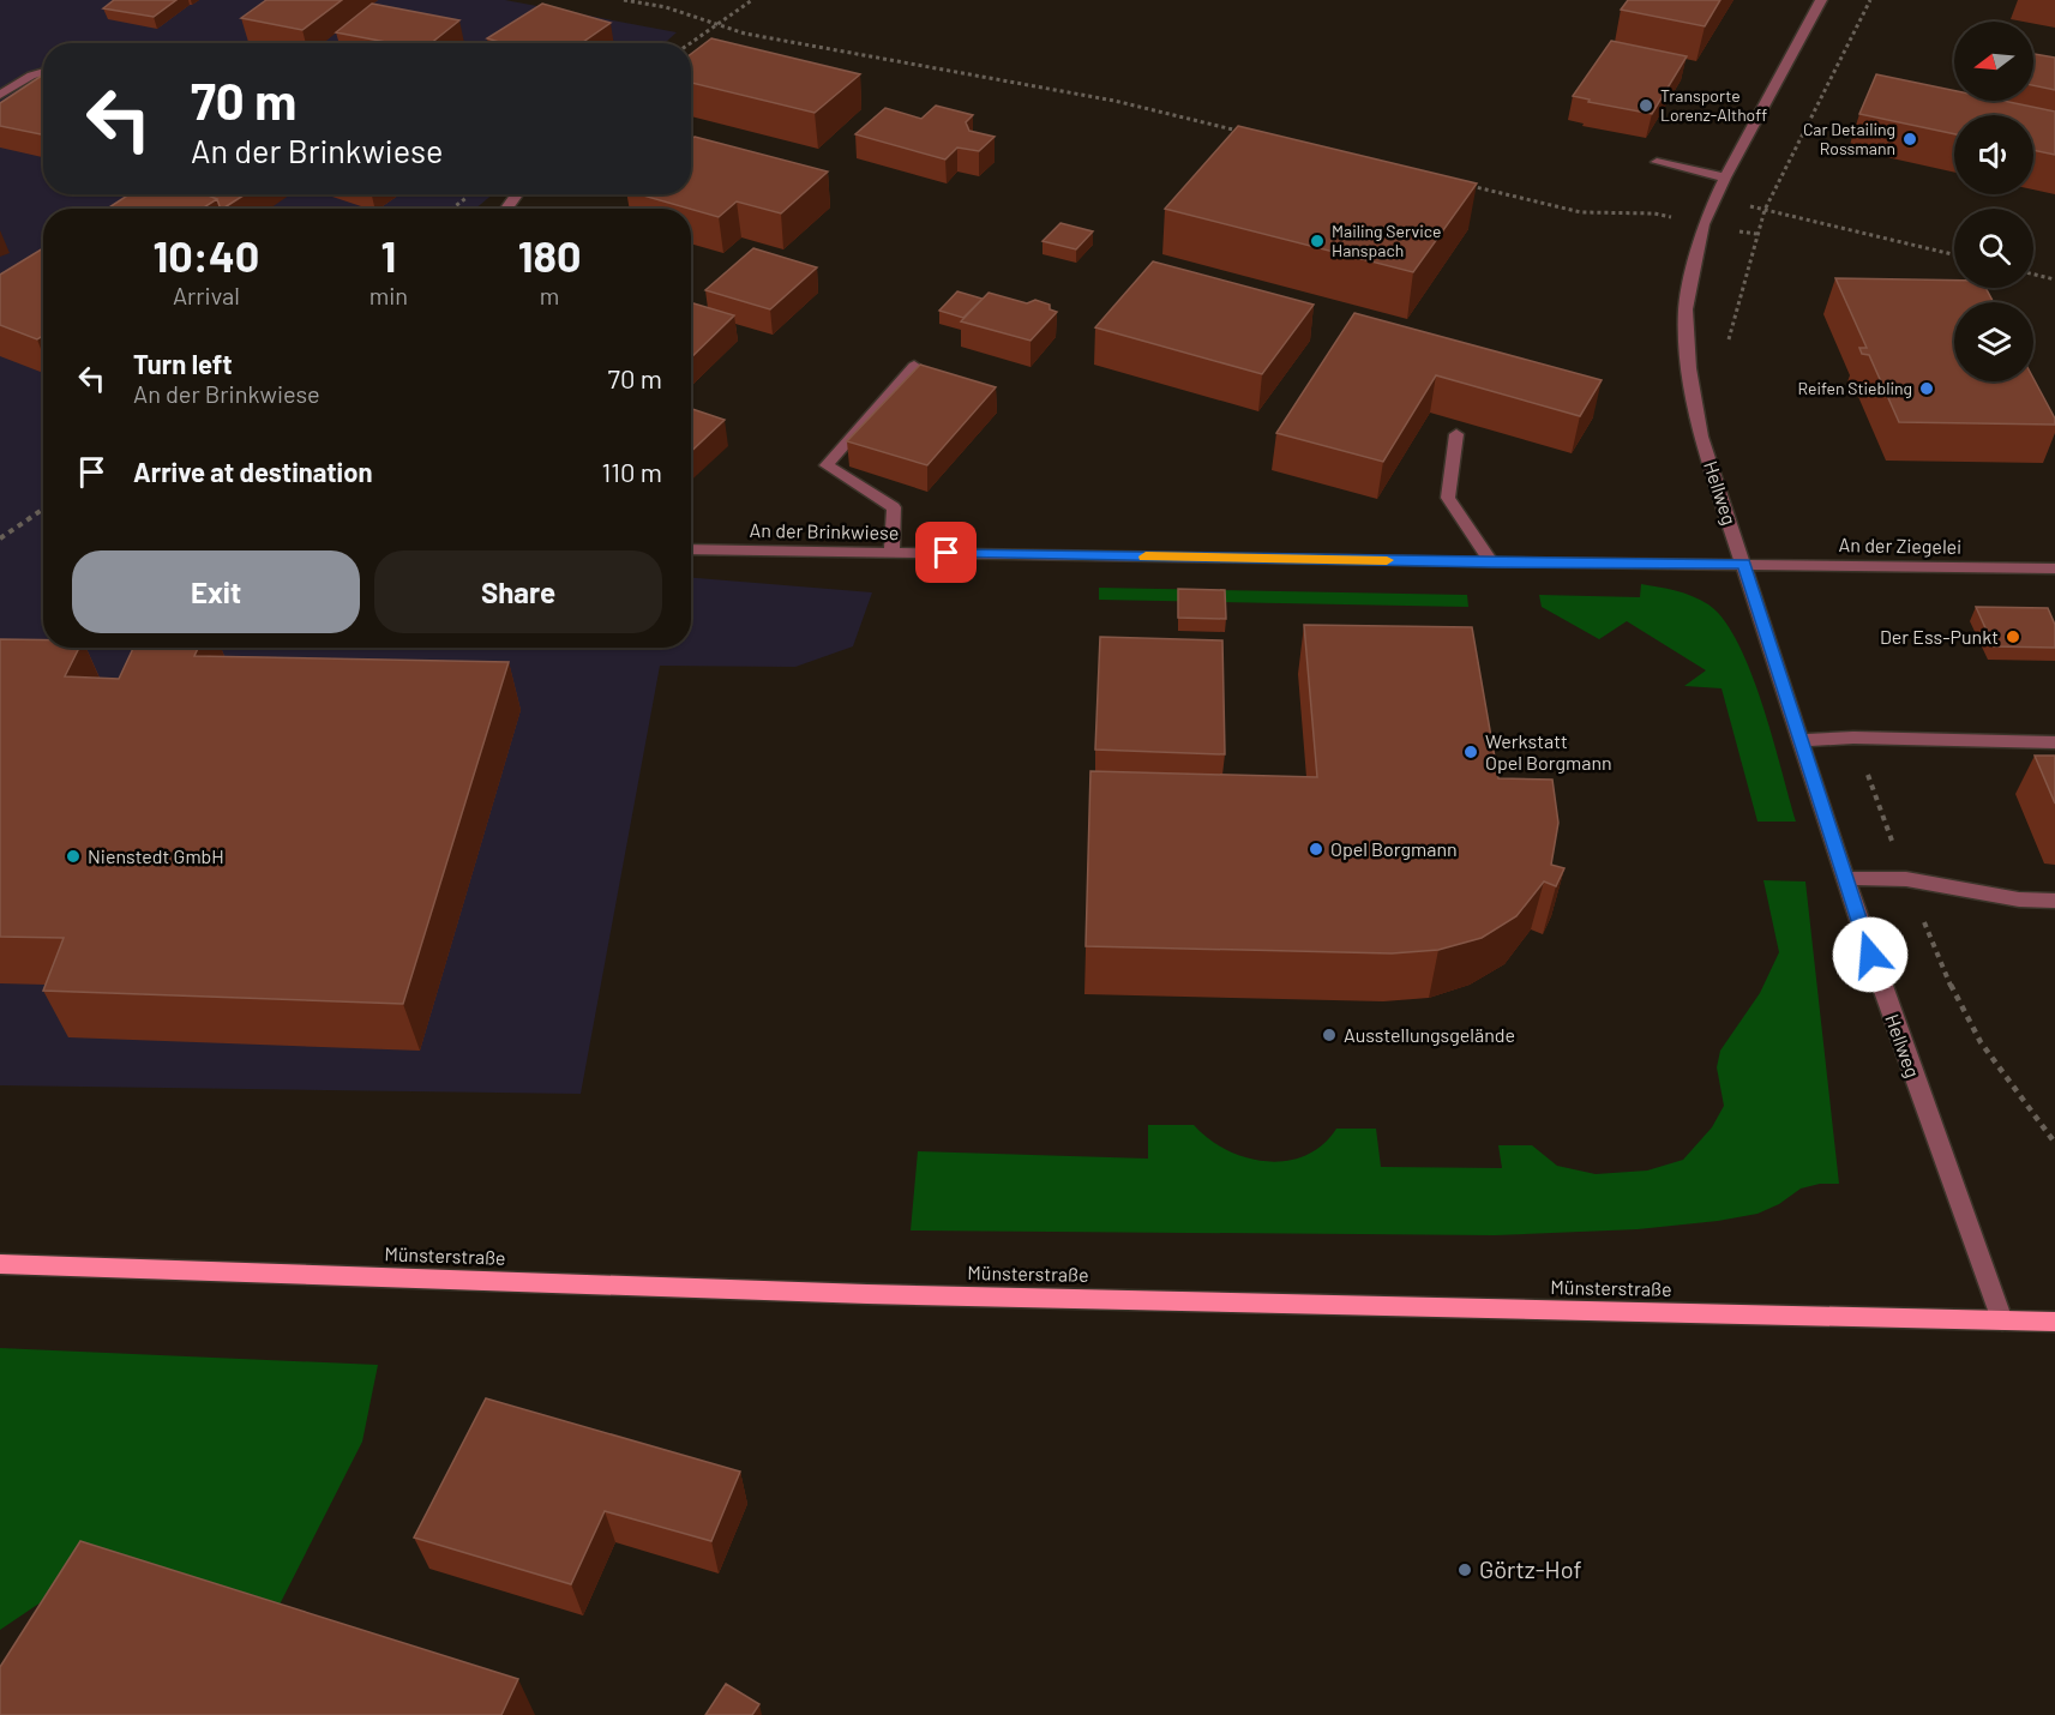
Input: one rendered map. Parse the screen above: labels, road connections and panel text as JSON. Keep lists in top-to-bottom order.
{
  "streets": {
    "main road": ["Münsterstraße"],
    "street": ["Hellweg", "An der Brinkwiese", "An der Ziegelei"]
  },
  "crossings": [
    ["Hellweg", "An der Brinkwiese"],
    ["Hellweg", "An der Ziegelei"],
    ["Hellweg", "Münsterstraße"],
    ["An der Brinkwiese", "An der Ziegelei"]
  ],
  "places": [
    "Transporte Lorenz-Althoff",
    "Car Detailing Rossmann",
    "Mailing Service Hanspach",
    "Reifen Stiebling",
    "Der Ess-Punkt",
    "Werkstatt Opel Borgmann",
    "Opel Borgmann",
    "Nienstedt GmbH",
    "Ausstellungsgelände",
    "Görtz-Hof"
  ],
  "north": "left",
  "page": {
    "turn": ["70 m", "An der Brinkwiese"],
    "eta": [
      "10:40",
      "Arrival",
      "1",
      "min",
      "180",
      "m"
    ],
    "list": [
      {
        "name": "Turn left",
        "note": "An der Brinkwiese",
        "value": "70 m"
      },
      {
        "name": "Arrive at destination",
        "value": "110 m"
      }
    ],
    "buttons": ["Exit", "Share"]
  }
}
